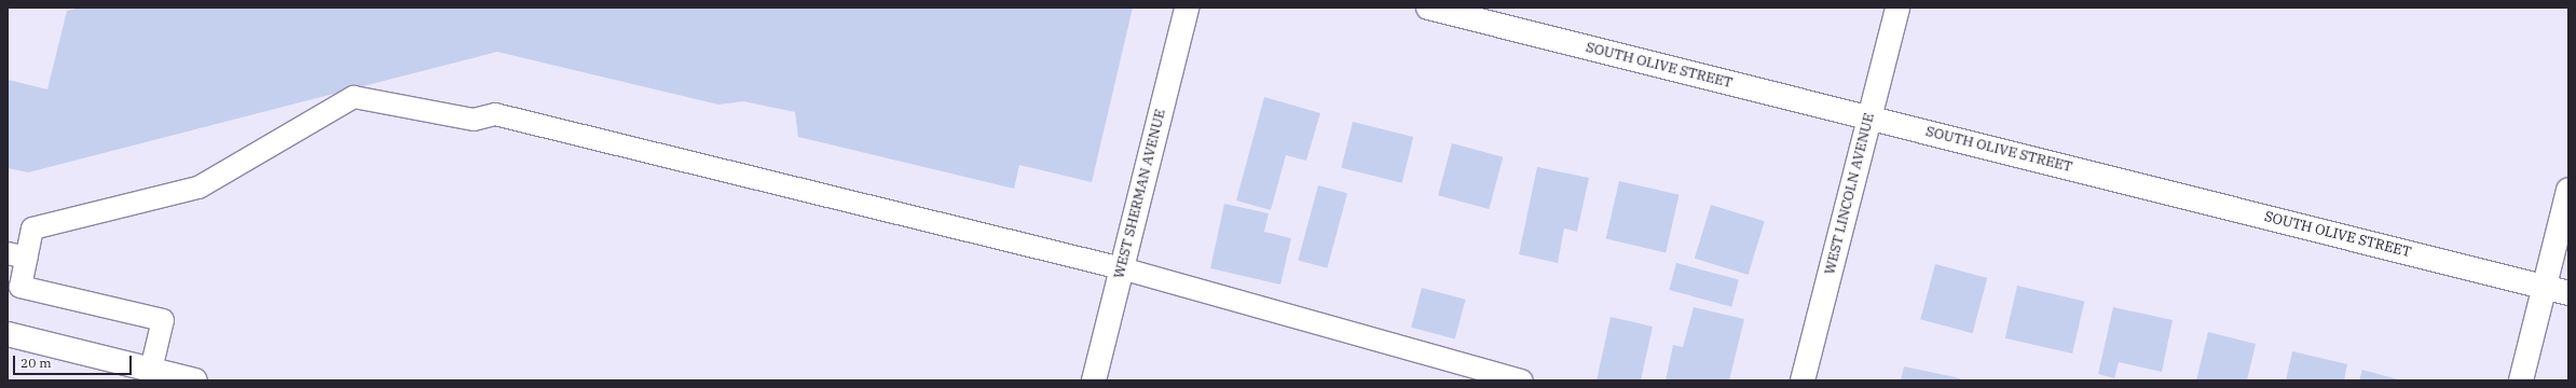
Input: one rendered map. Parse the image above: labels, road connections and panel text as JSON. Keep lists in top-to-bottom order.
{
  "streets": {
    "street": ["SOUTH OLIVE STREET", "WEST SHERMAN AVENUE", "WEST LINCOLN AVENUE"]
  },
  "crossings": [
    ["SOUTH OLIVE STREET", "WEST LINCOLN AVENUE"]
  ],
  "scale_bar": "20 m"
}
